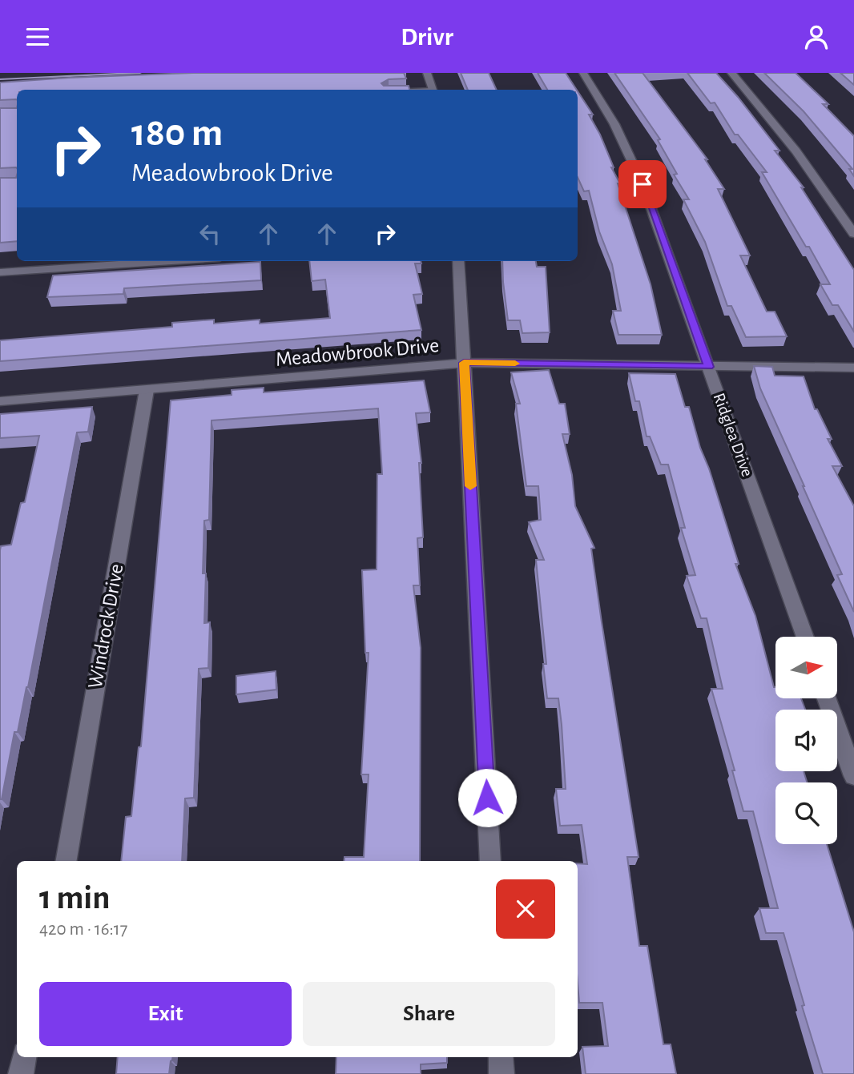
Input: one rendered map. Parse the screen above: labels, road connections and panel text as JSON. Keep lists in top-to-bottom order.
{
  "streets": {
    "street": ["Meadowbrook Drive", "Ridglea Drive", "Windrock Drive"]
  },
  "crossings": [
    ["Meadowbrook Drive", "Ridglea Drive"],
    ["Meadowbrook Drive", "Windrock Drive"]
  ],
  "north": "right",
  "page": {
    "header": "Drivr",
    "turn": ["180 m", "Meadowbrook Drive"],
    "heading": ["1 min", "420 m · 16:17"],
    "buttons": ["Exit", "Share"]
  }
}
